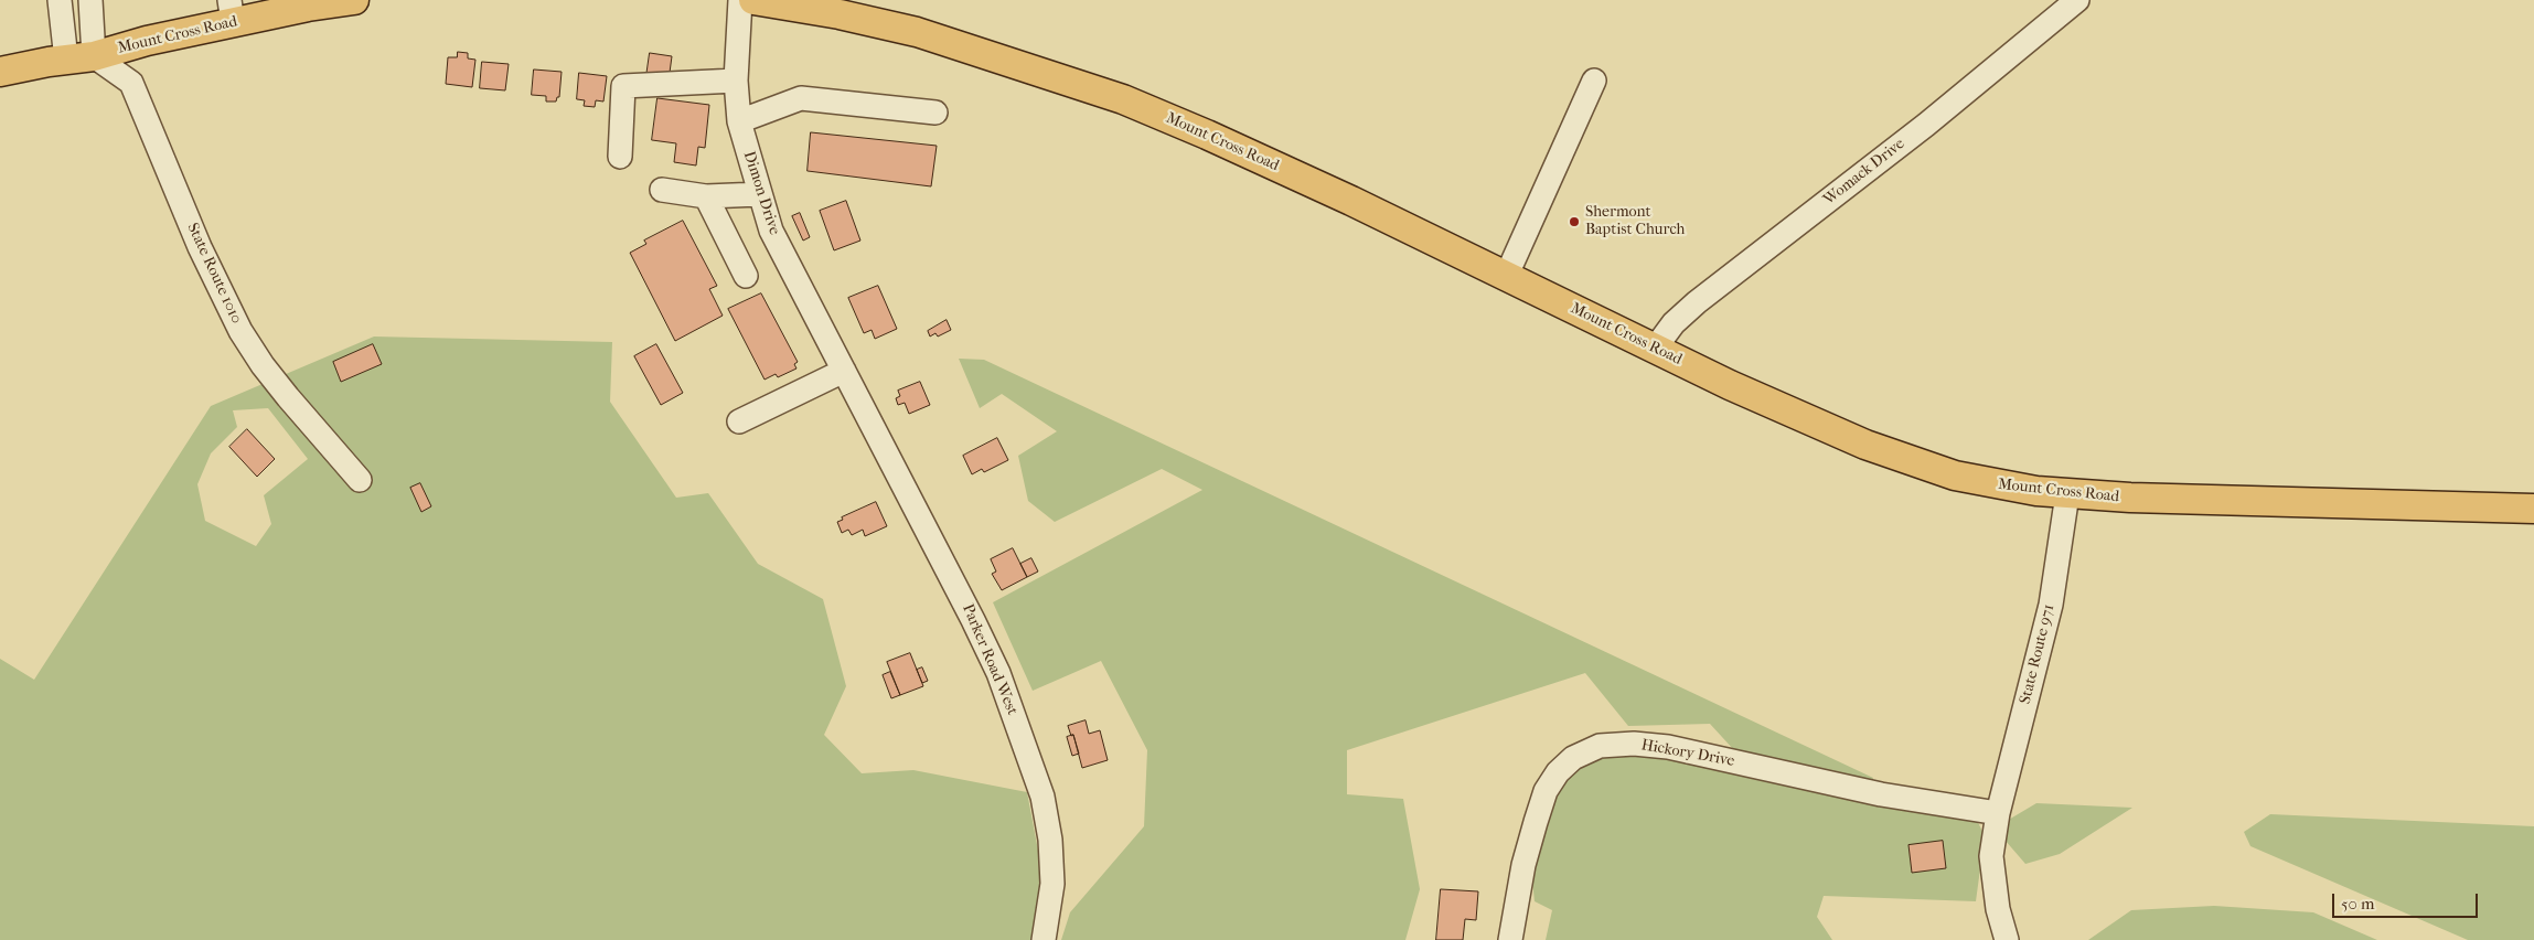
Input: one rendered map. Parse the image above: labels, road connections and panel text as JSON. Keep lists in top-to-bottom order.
{
  "streets": {
    "main road": ["Mount Cross Road"],
    "street": [
      "Womack Drive",
      "Dimon Drive",
      "State Route 1010",
      "State Route 971",
      "Parker Road West",
      "Hickory Drive"
    ]
  },
  "crossings": [
    ["Mount Cross Road", "Womack Drive"],
    ["Mount Cross Road", "State Route 1010"],
    ["Mount Cross Road", "State Route 971"],
    ["Dimon Drive", "Parker Road West"],
    ["State Route 971", "Hickory Drive"]
  ],
  "places": ["Shermont Baptist Church"],
  "scale_bar": "50 m"
}
